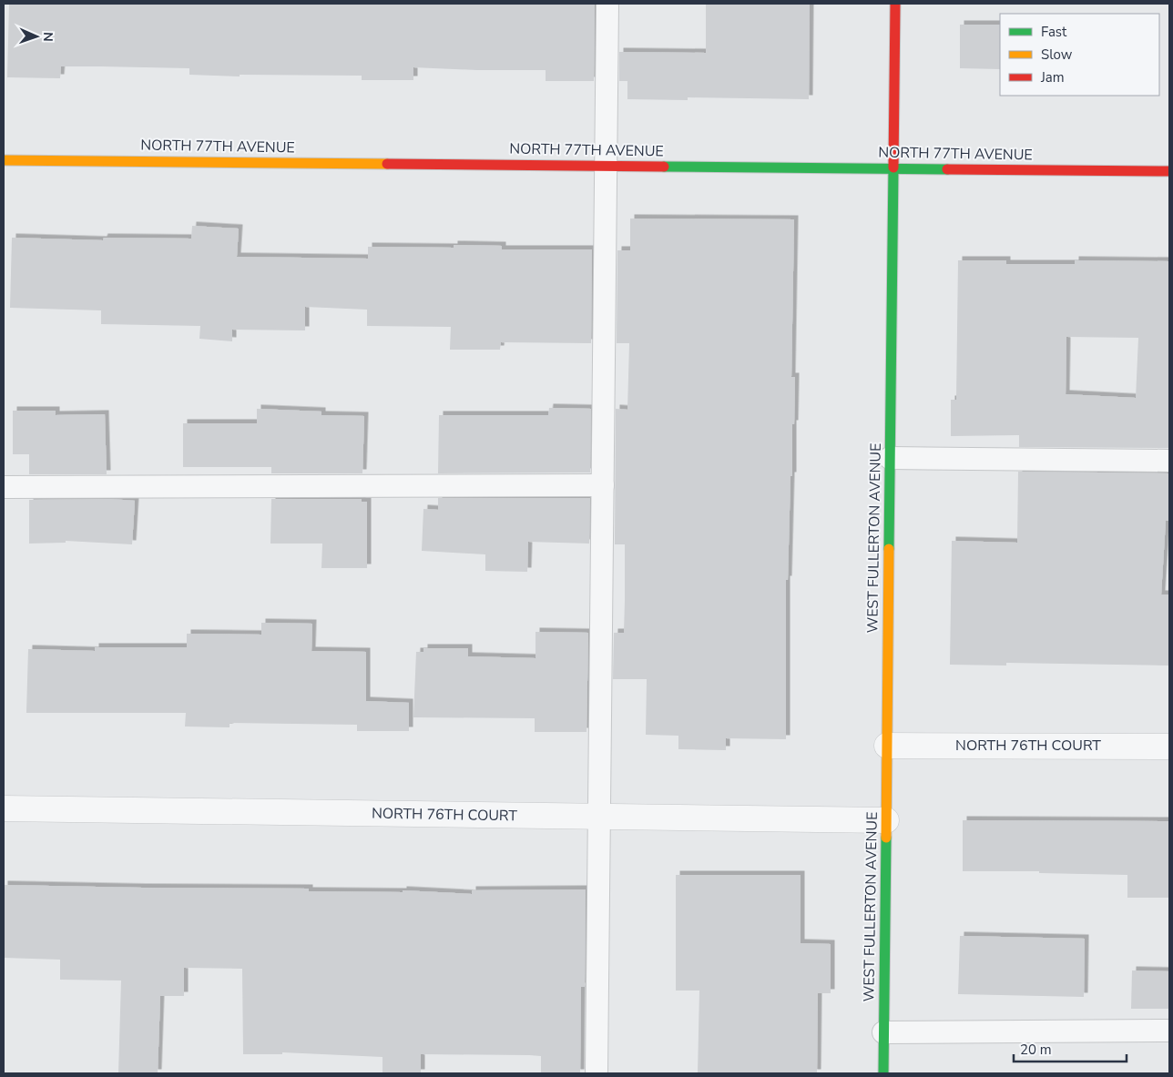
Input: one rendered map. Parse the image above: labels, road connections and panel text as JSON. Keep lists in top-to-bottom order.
{
  "streets": {
    "street": ["NORTH 77TH AVENUE", "WEST FULLERTON AVENUE", "NORTH 76TH COURT"]
  },
  "crossings": [
    ["NORTH 77TH AVENUE", "WEST FULLERTON AVENUE"],
    ["WEST FULLERTON AVENUE", "NORTH 76TH COURT"]
  ],
  "legend": ["Fast", "Slow", "Jam"],
  "scale_bar": "20 m",
  "north": "right"
}
